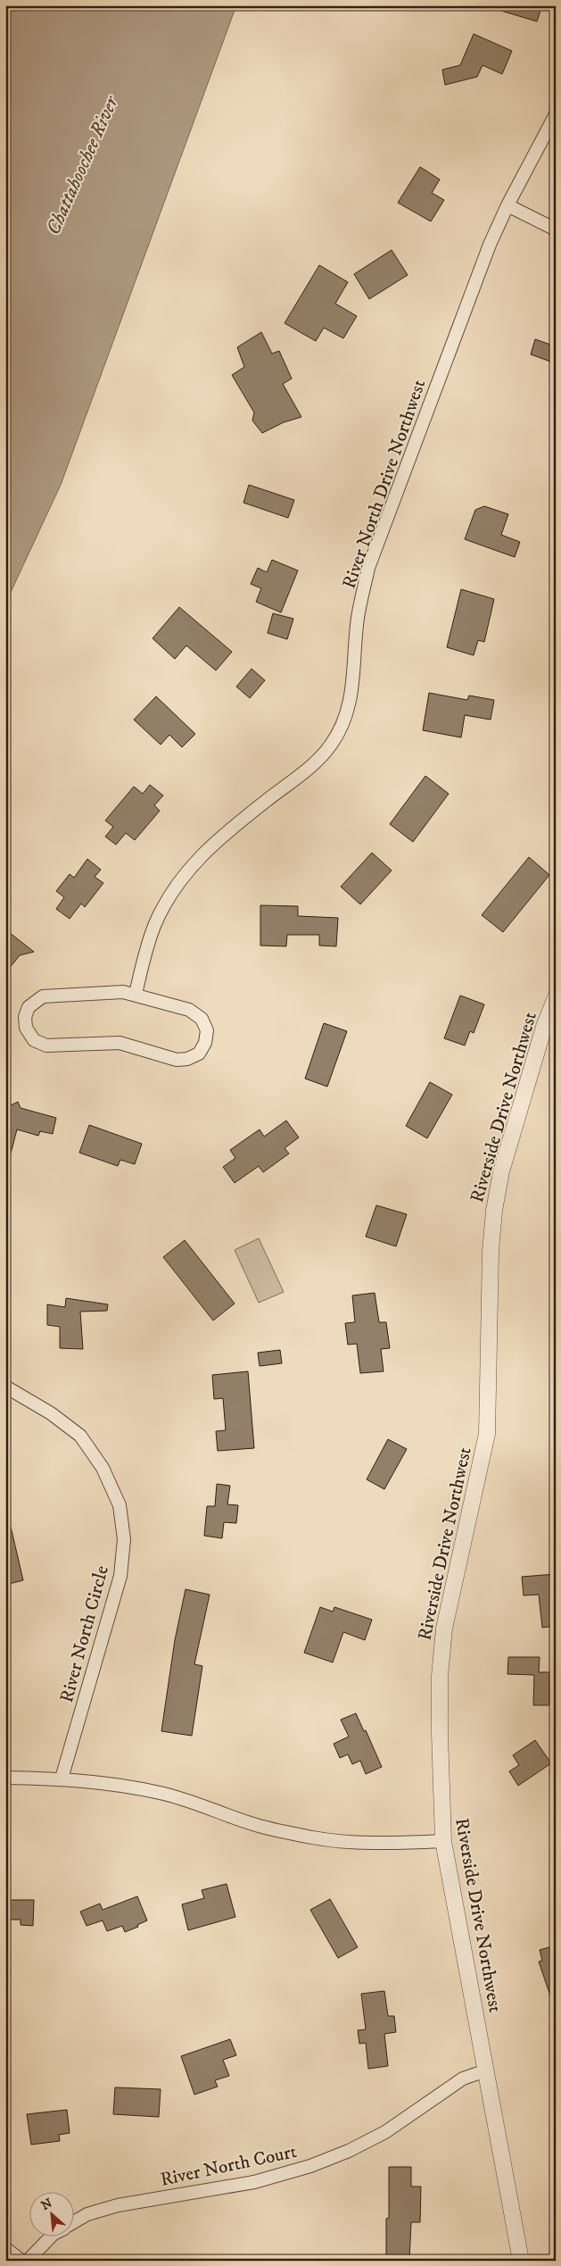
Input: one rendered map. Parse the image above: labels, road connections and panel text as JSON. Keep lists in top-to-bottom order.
{
  "streets": {
    "street": [
      "River North Drive Northwest",
      "Riverside Drive Northwest",
      "River North Circle",
      "River North Court"
    ]
  },
  "crossings": [
    ["Riverside Drive Northwest", "River North Court"]
  ],
  "water": ["Chattahoochee River"],
  "north": "top left"
}
